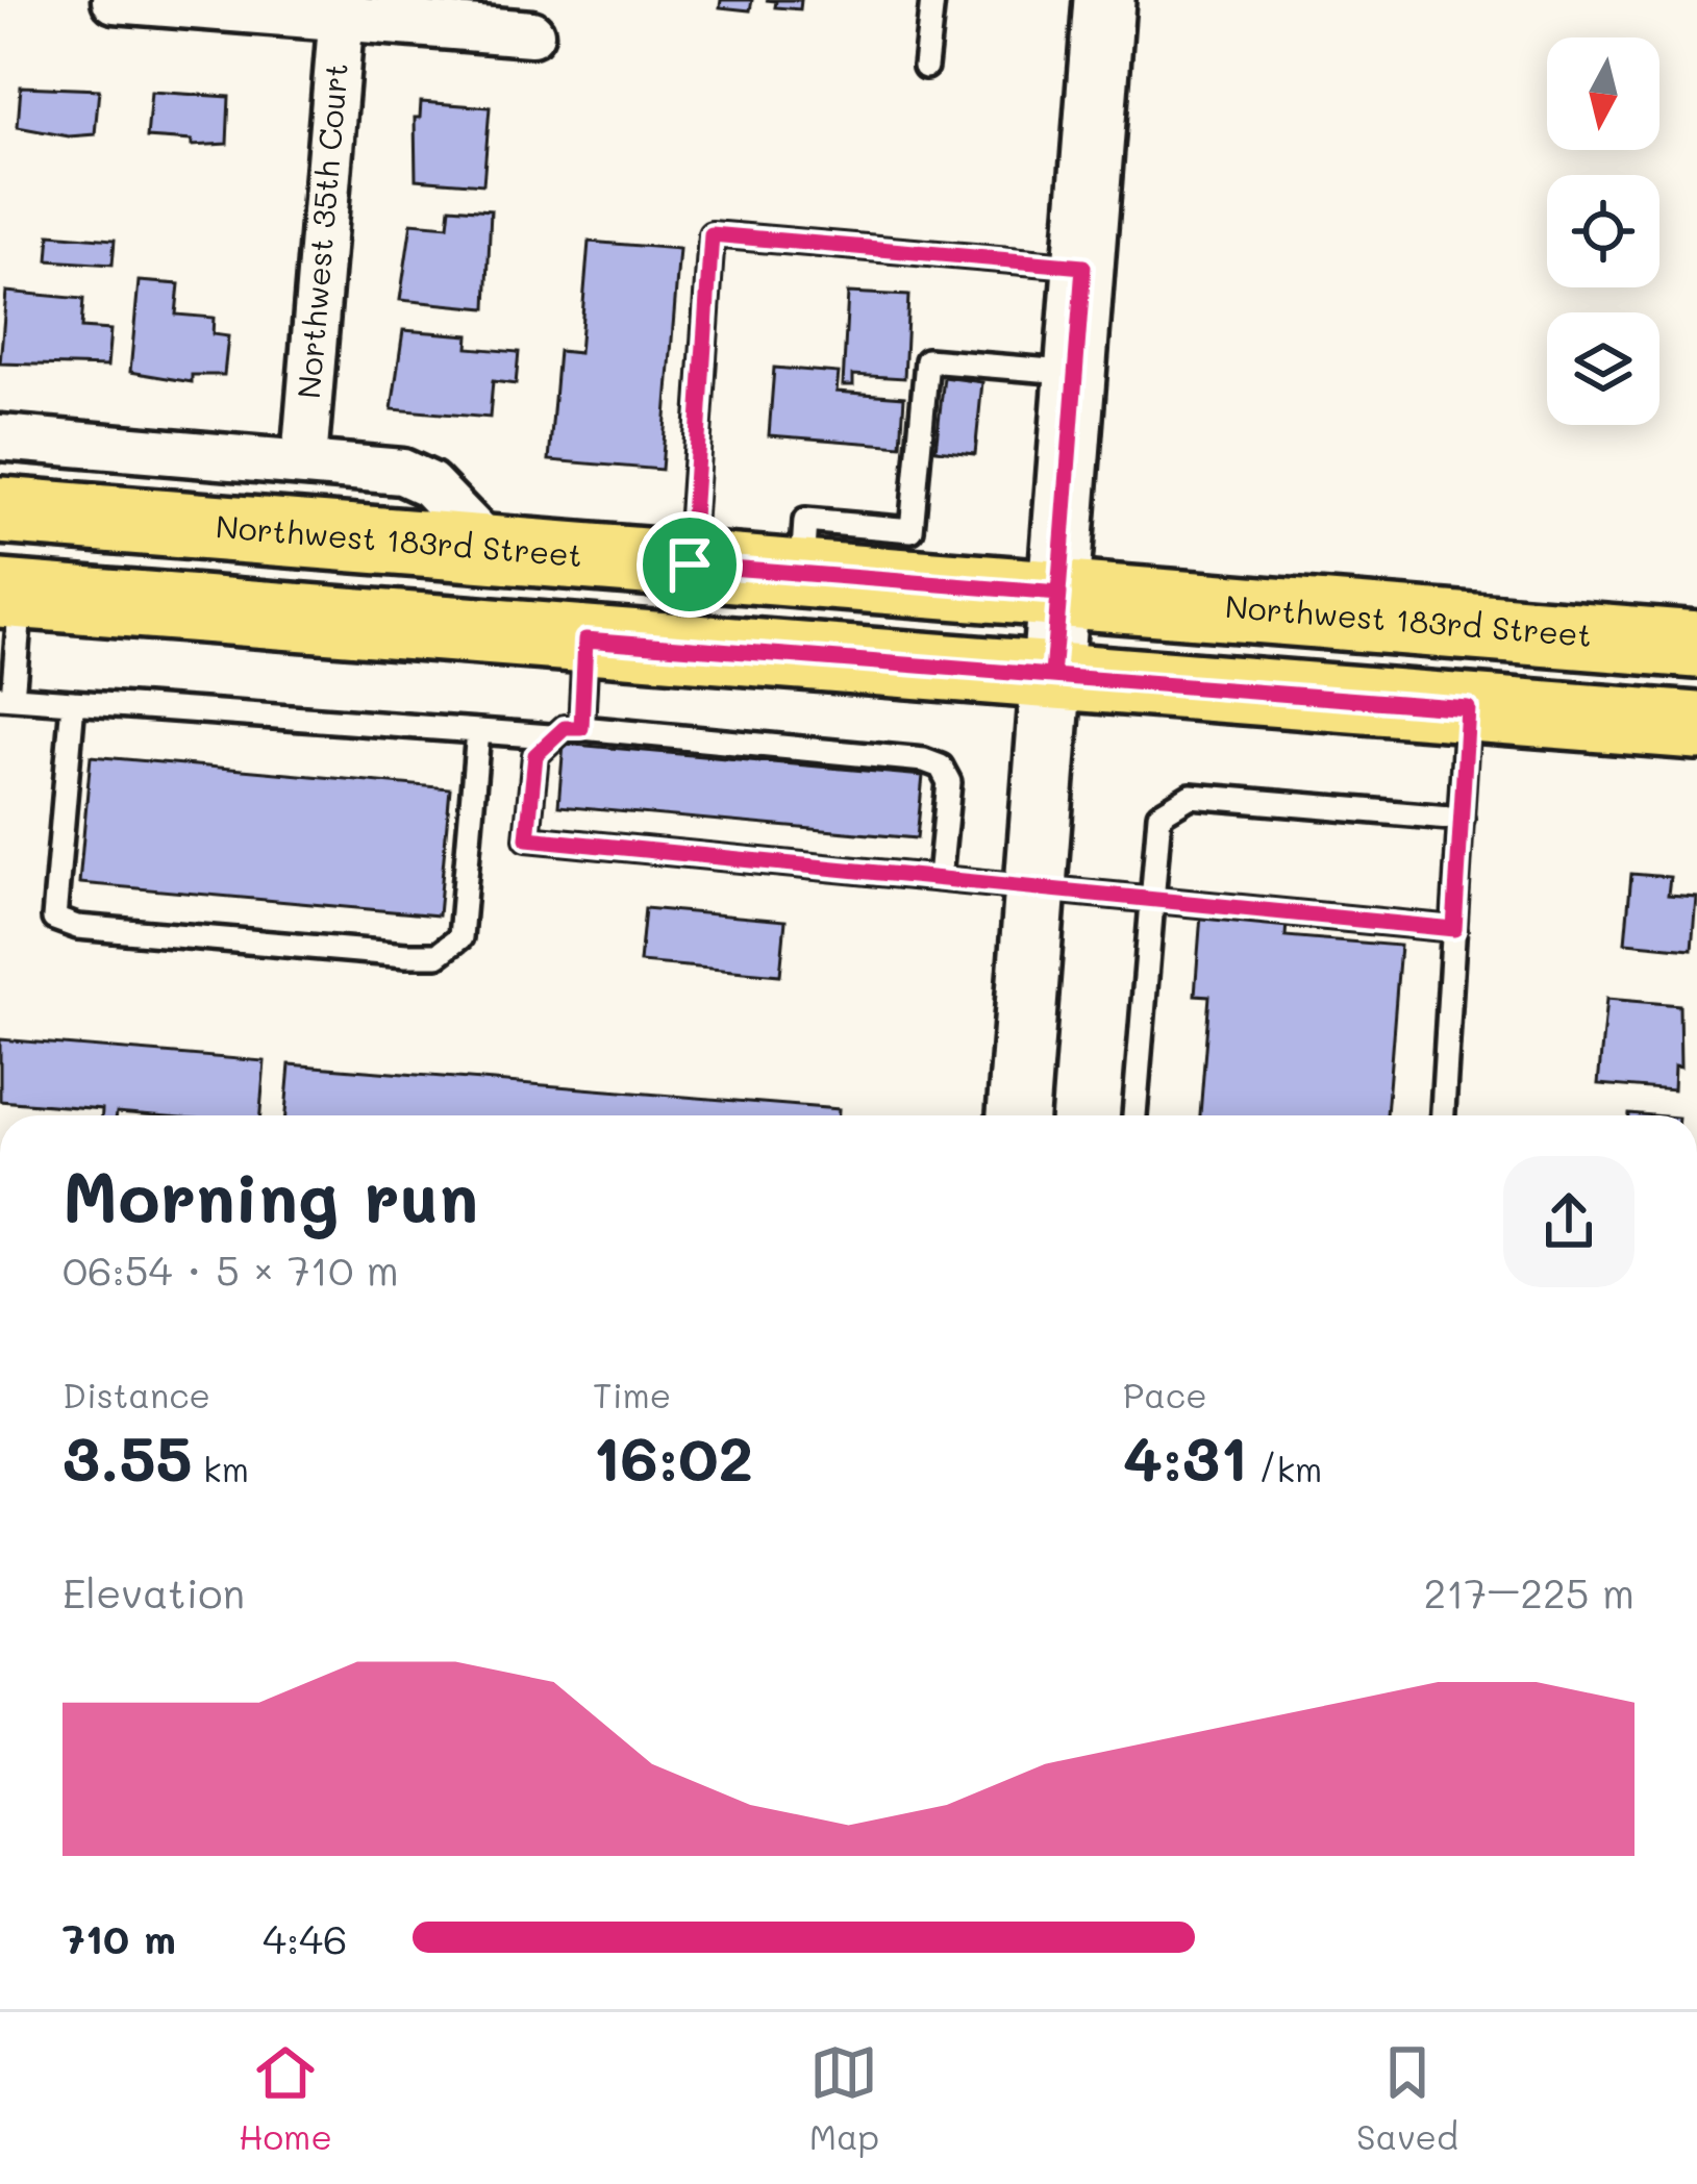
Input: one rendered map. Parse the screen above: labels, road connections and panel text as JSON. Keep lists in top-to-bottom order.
{
  "streets": {
    "main road": ["Northwest 183rd Street"],
    "street": ["Northwest 35th Court"]
  },
  "north": "bottom",
  "page": {
    "heading": ["Morning run", "06:54 · 5 × 710 m"],
    "stats": [
      ["Distance", "3.55 km"],
      ["Time", "16:02"],
      ["Pace", "4:31 /km"]
    ],
    "chart": ["Elevation", "217–225 m"],
    "list": [
      {
        "name": "710 m",
        "note": "4:46"
      }
    ],
    "tabs": ["Home", "Map", "Saved"]
  }
}
